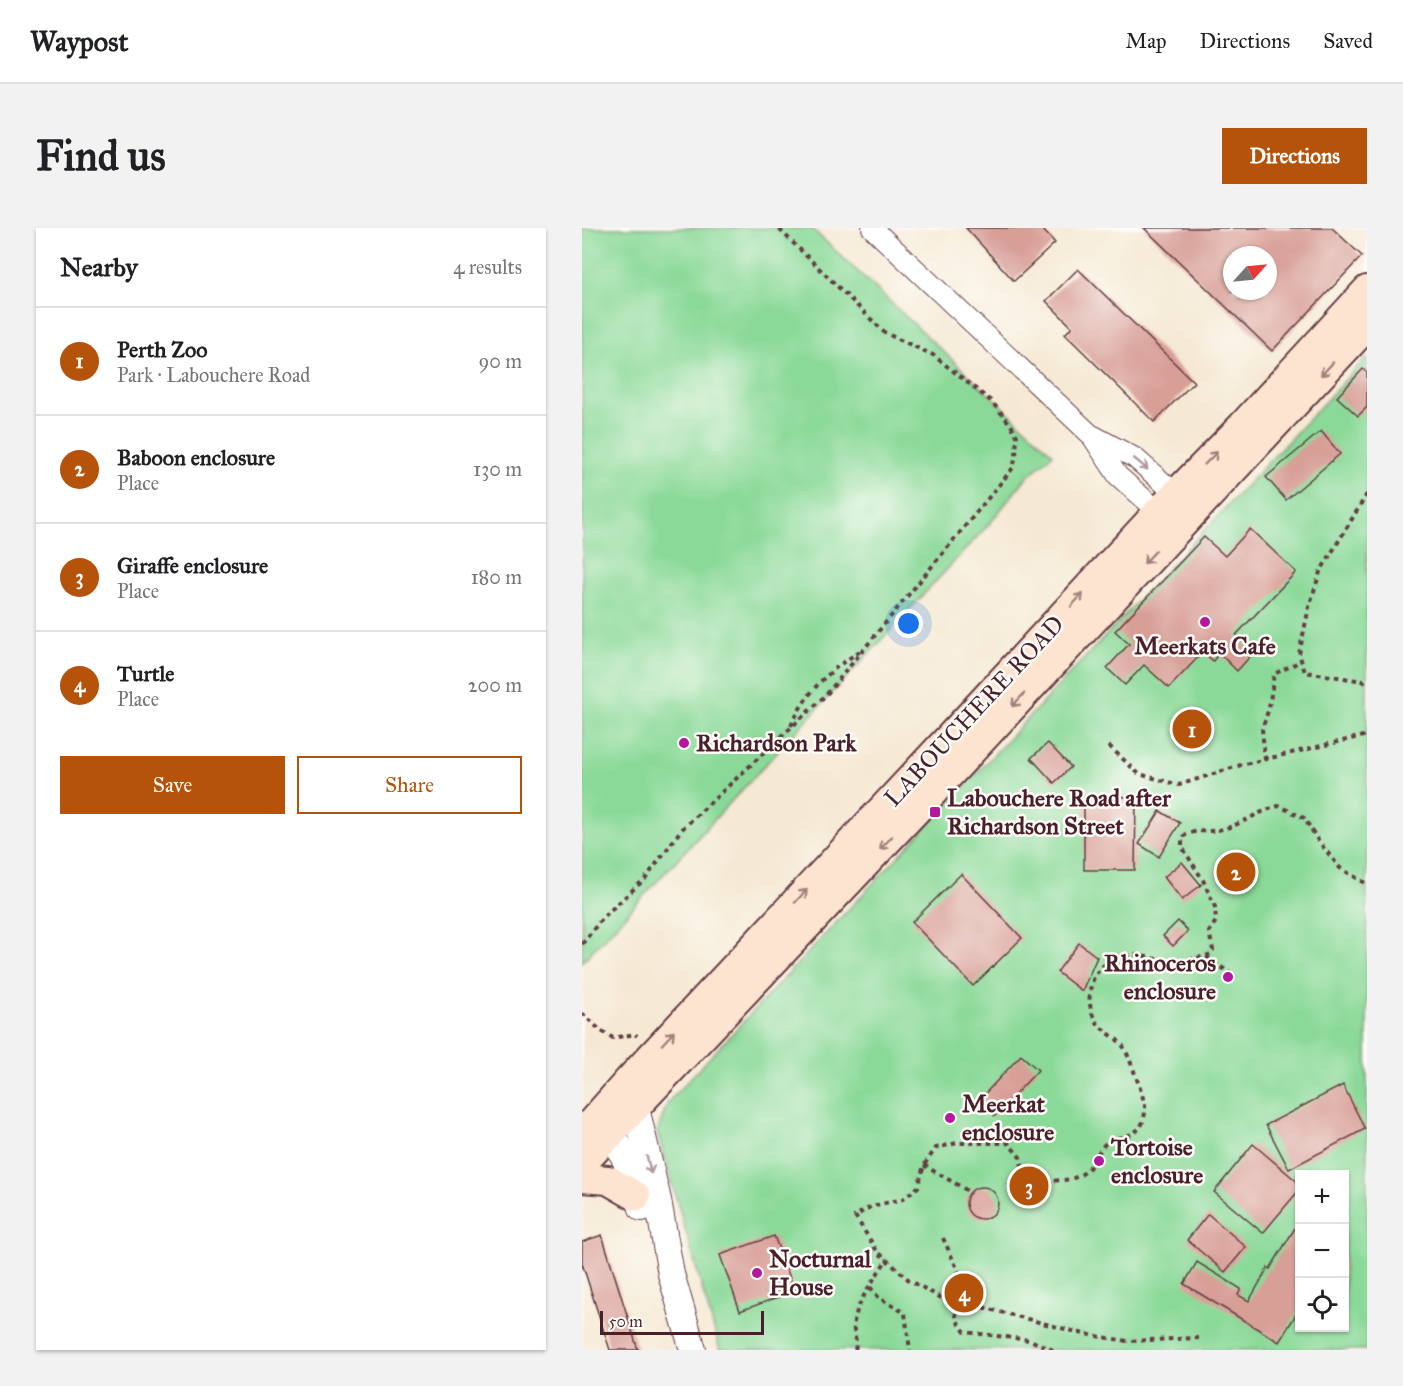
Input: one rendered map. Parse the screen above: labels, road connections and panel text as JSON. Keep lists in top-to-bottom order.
{
  "streets": {
    "main road": ["LABOUCHERE ROAD"]
  },
  "places": {
    "other": [
      "Meerkats Cafe",
      "Richardson Park",
      "Rhinoceros enclosure",
      "Meerkat enclosure",
      "Tortoise enclosure",
      "Nocturnal House"
    ],
    "transit": ["Labouchere Road after Richardson Street"]
  },
  "scale_bar": "50 m",
  "north": "top right",
  "page": {
    "header": "Waypost",
    "nav": ["Map", "Directions", "Saved"],
    "buttons": [
      "Directions",
      ["Save", "Share"]
    ],
    "title": "Find us",
    "heading": ["Nearby", "4 results"],
    "list": [
      {
        "mark": "1",
        "name": "Perth Zoo",
        "note": "Park · Labouchere Road",
        "value": "90 m"
      },
      {
        "mark": "2",
        "name": "Baboon enclosure",
        "note": "Place",
        "value": "130 m"
      },
      {
        "mark": "3",
        "name": "Giraffe enclosure",
        "note": "Place",
        "value": "180 m"
      },
      {
        "mark": "4",
        "name": "Turtle",
        "note": "Place",
        "value": "200 m"
      }
    ],
    "pins": [
      "1",
      "2",
      "3",
      "4"
    ],
    "map_buttons": ["+", "−"],
    "scale": "50 m"
  }
}
